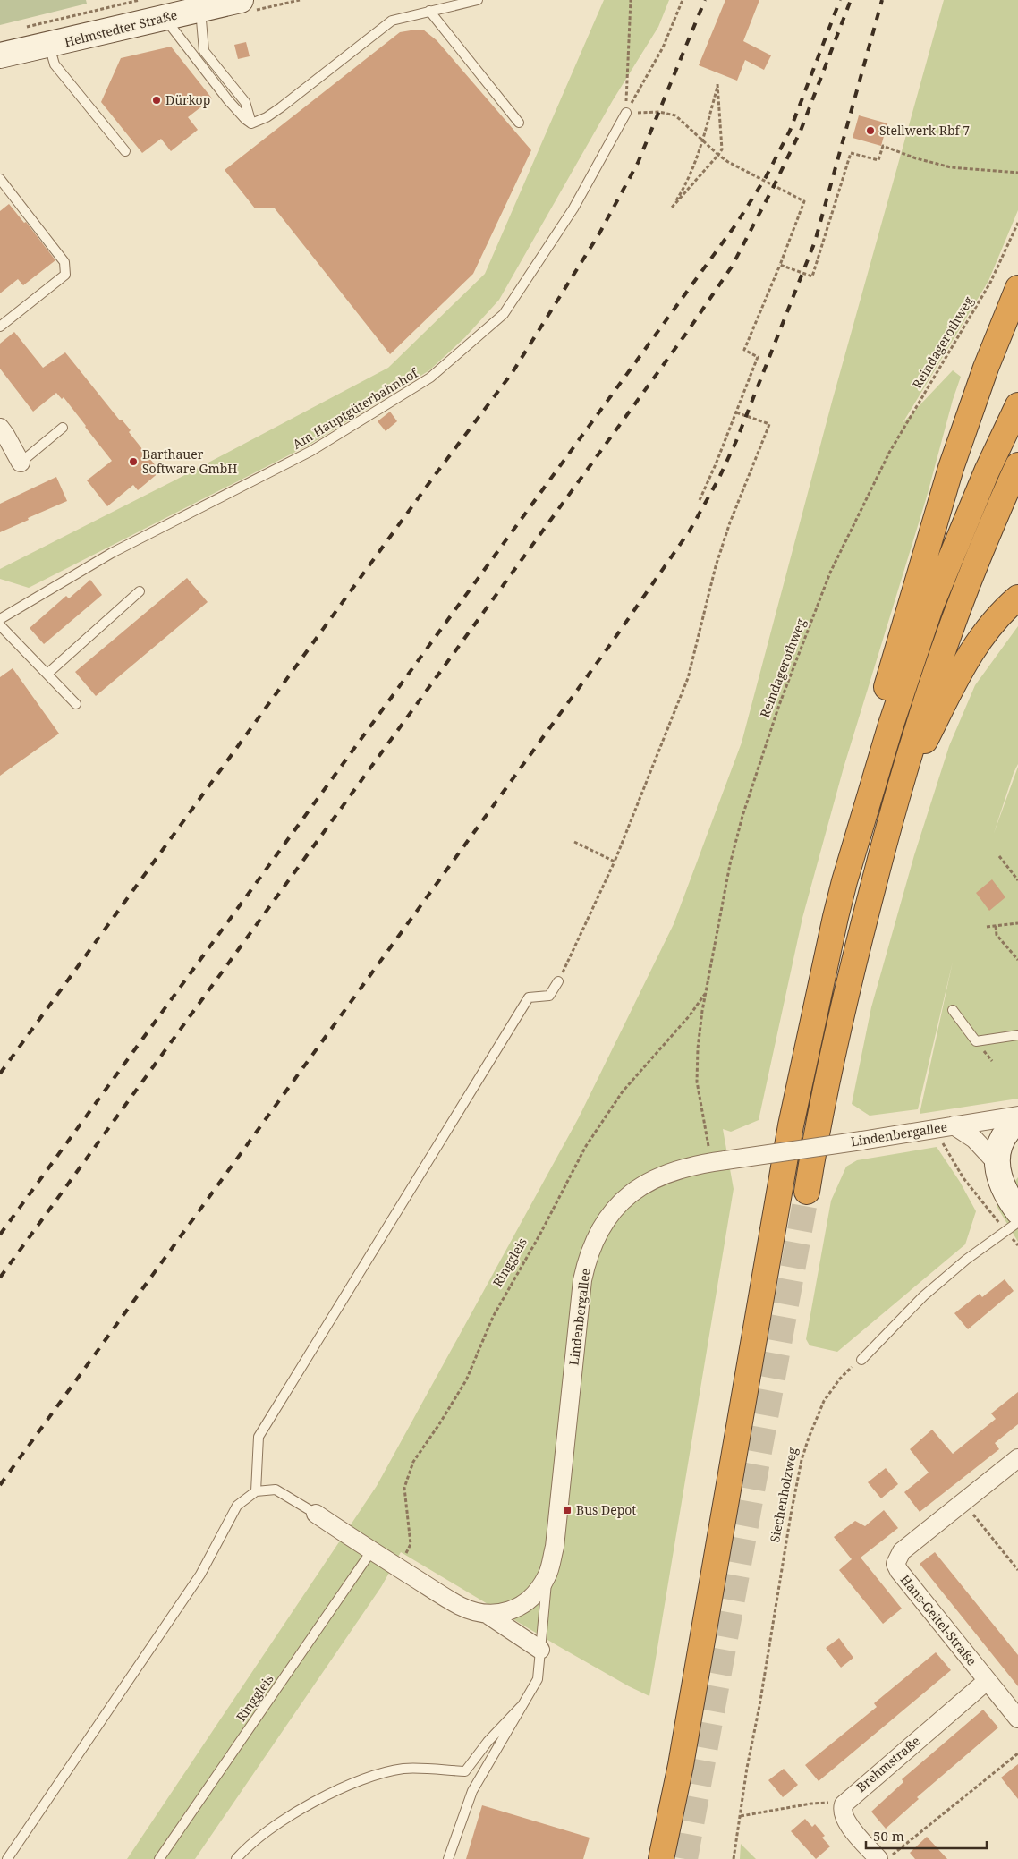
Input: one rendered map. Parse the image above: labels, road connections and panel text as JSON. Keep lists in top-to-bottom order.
{
  "streets": {
    "main road": ["Helmstedter Straße"],
    "street": ["Lindenbergallee", "Hans-Geitel-Straße", "Brehmstraße"],
    "lane": ["Am Hauptgüterbahnhof", "Ringgleis"],
    "path": ["Reindagerothweg", "Siechenholzweg"]
  },
  "crossings": [
    ["Reindagerothweg", "Lindenbergallee"],
    ["Reindagerothweg", "Ringgleis"],
    ["Lindenbergallee", "Ringgleis"],
    ["Hans-Geitel-Straße", "Brehmstraße"]
  ],
  "places": {
    "other": ["Dürkop", "Stellwerk Rbf 7", "Barthauer Software GmbH"],
    "transit": ["Bus Depot"]
  },
  "scale_bar": "50 m"
}
